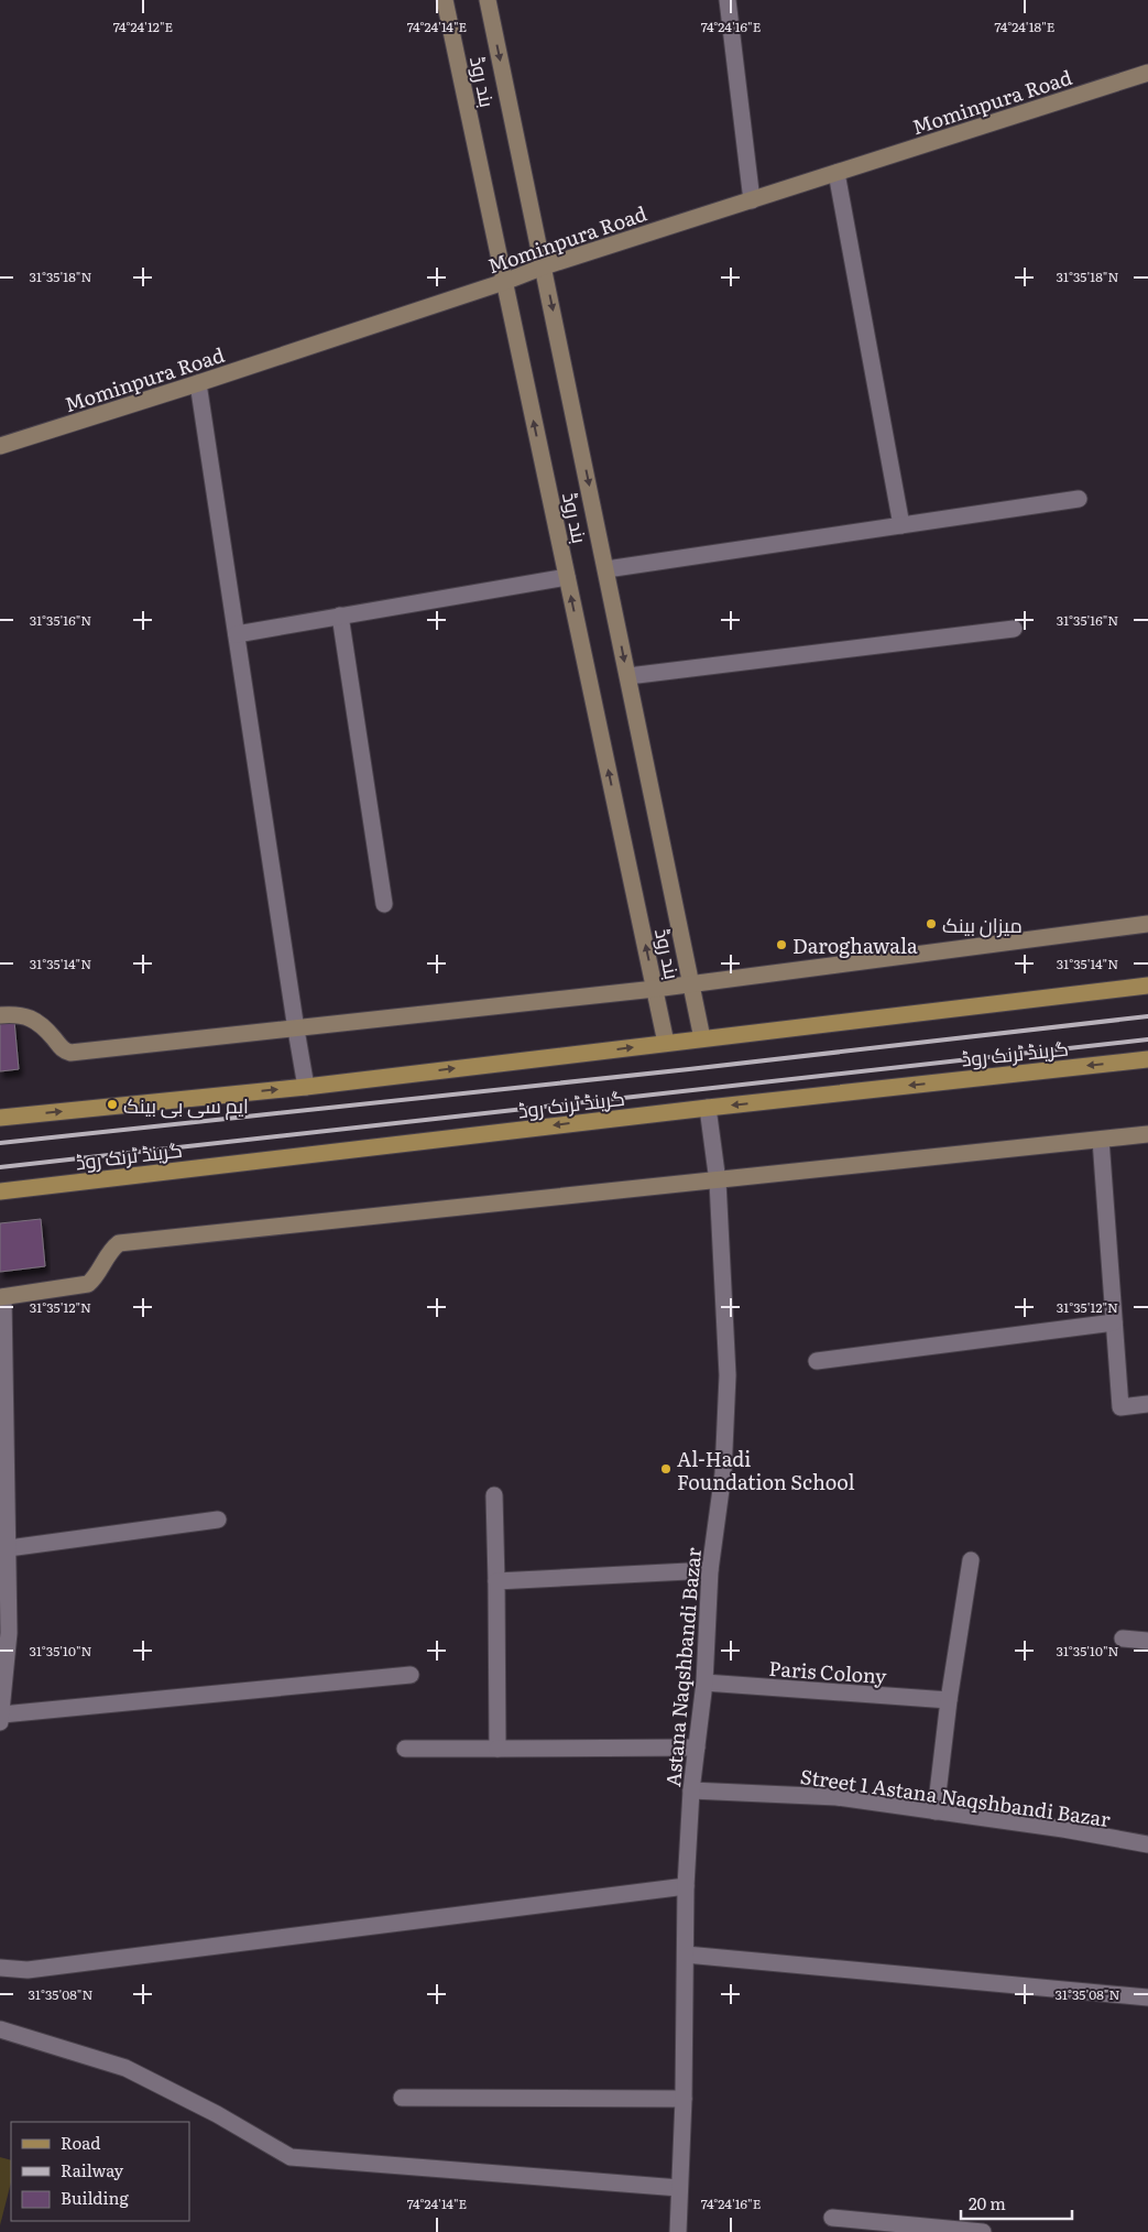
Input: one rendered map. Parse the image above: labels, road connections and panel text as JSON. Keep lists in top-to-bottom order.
{
  "streets": {
    "main road": ["گرینڈ ٹرنک روڈ"],
    "street": [
      "بند روڈ",
      "Mominpura Road",
      "Astana Naqshbandi Bazar",
      "Paris Colony",
      "Street 1 Astana Naqshbandi Bazar"
    ]
  },
  "crossings": [
    ["بند روڈ", "Mominpura Road"],
    ["گرینڈ ٹرنک روڈ", "Astana Naqshbandi Bazar"],
    ["Astana Naqshbandi Bazar", "Paris Colony"],
    ["Astana Naqshbandi Bazar", "Street 1 Astana Naqshbandi Bazar"]
  ],
  "places": [
    "میزان بینک",
    "Daroghawala",
    "ایم سی بی بینک",
    "Al-Hadi Foundation School"
  ],
  "legend": ["Road", "Railway", "Building"],
  "scale_bar": "20 m",
  "coordinates": [
    "74°24'12\"E",
    "74°24'14\"E",
    "74°24'16\"E",
    "74°24'18\"E",
    "31°35'18\"N",
    "31°35'16\"N",
    "31°35'14\"N",
    "31°35'12\"N",
    "31°35'10\"N",
    "31°35'08\"N"
  ]
}
